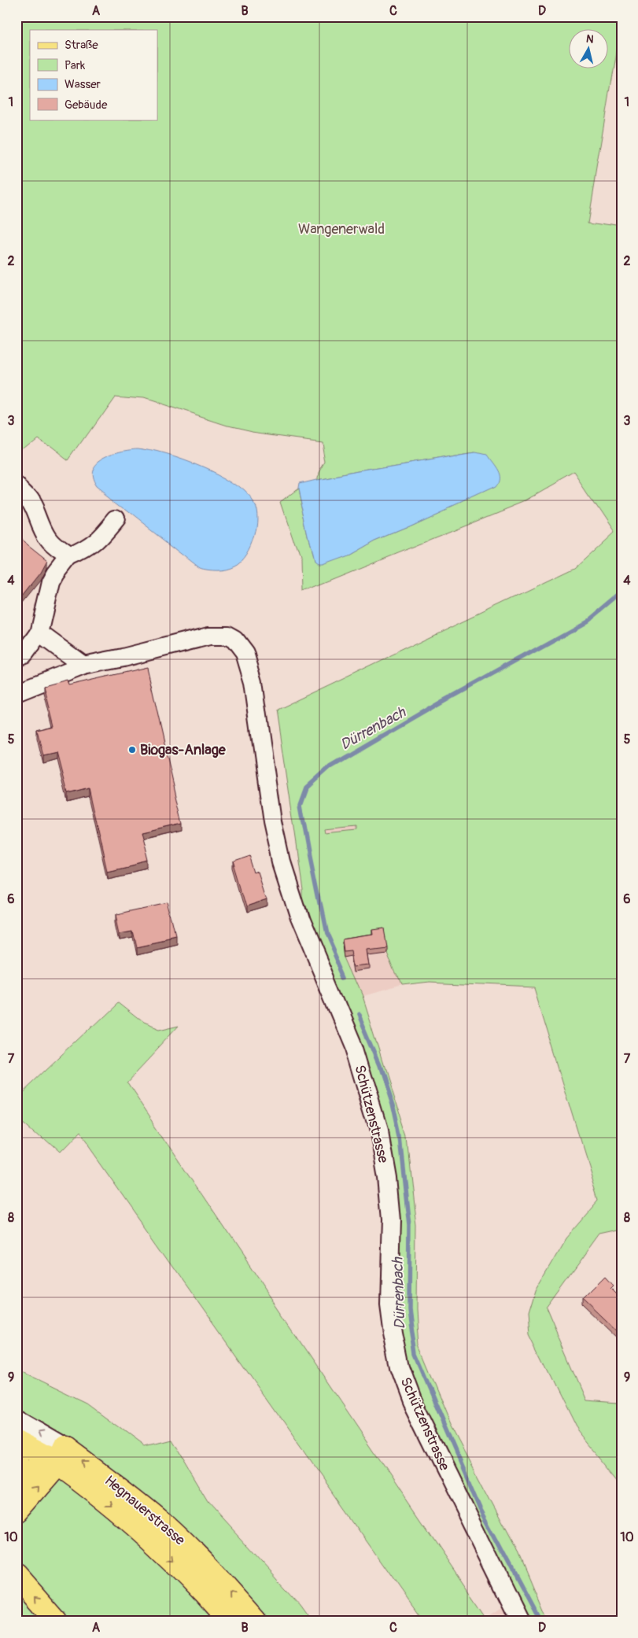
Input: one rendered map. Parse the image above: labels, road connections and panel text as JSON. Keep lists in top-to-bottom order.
{
  "streets": {
    "main road": ["Hegnauerstrasse"],
    "street": ["Schützenstrasse"]
  },
  "water": ["Dürrenbach"],
  "parks": ["Wangenerwald"],
  "places": ["Biogas-Anlage"],
  "legend": [
    "Straße",
    "Park",
    "Wasser",
    "Gebäude"
  ],
  "north": "top",
  "grid": {
    "columns": [
      "A",
      "B",
      "C",
      "D"
    ],
    "rows": [
      "1",
      "2",
      "3",
      "4",
      "5",
      "6",
      "7",
      "8",
      "9",
      "10"
    ]
  }
}
